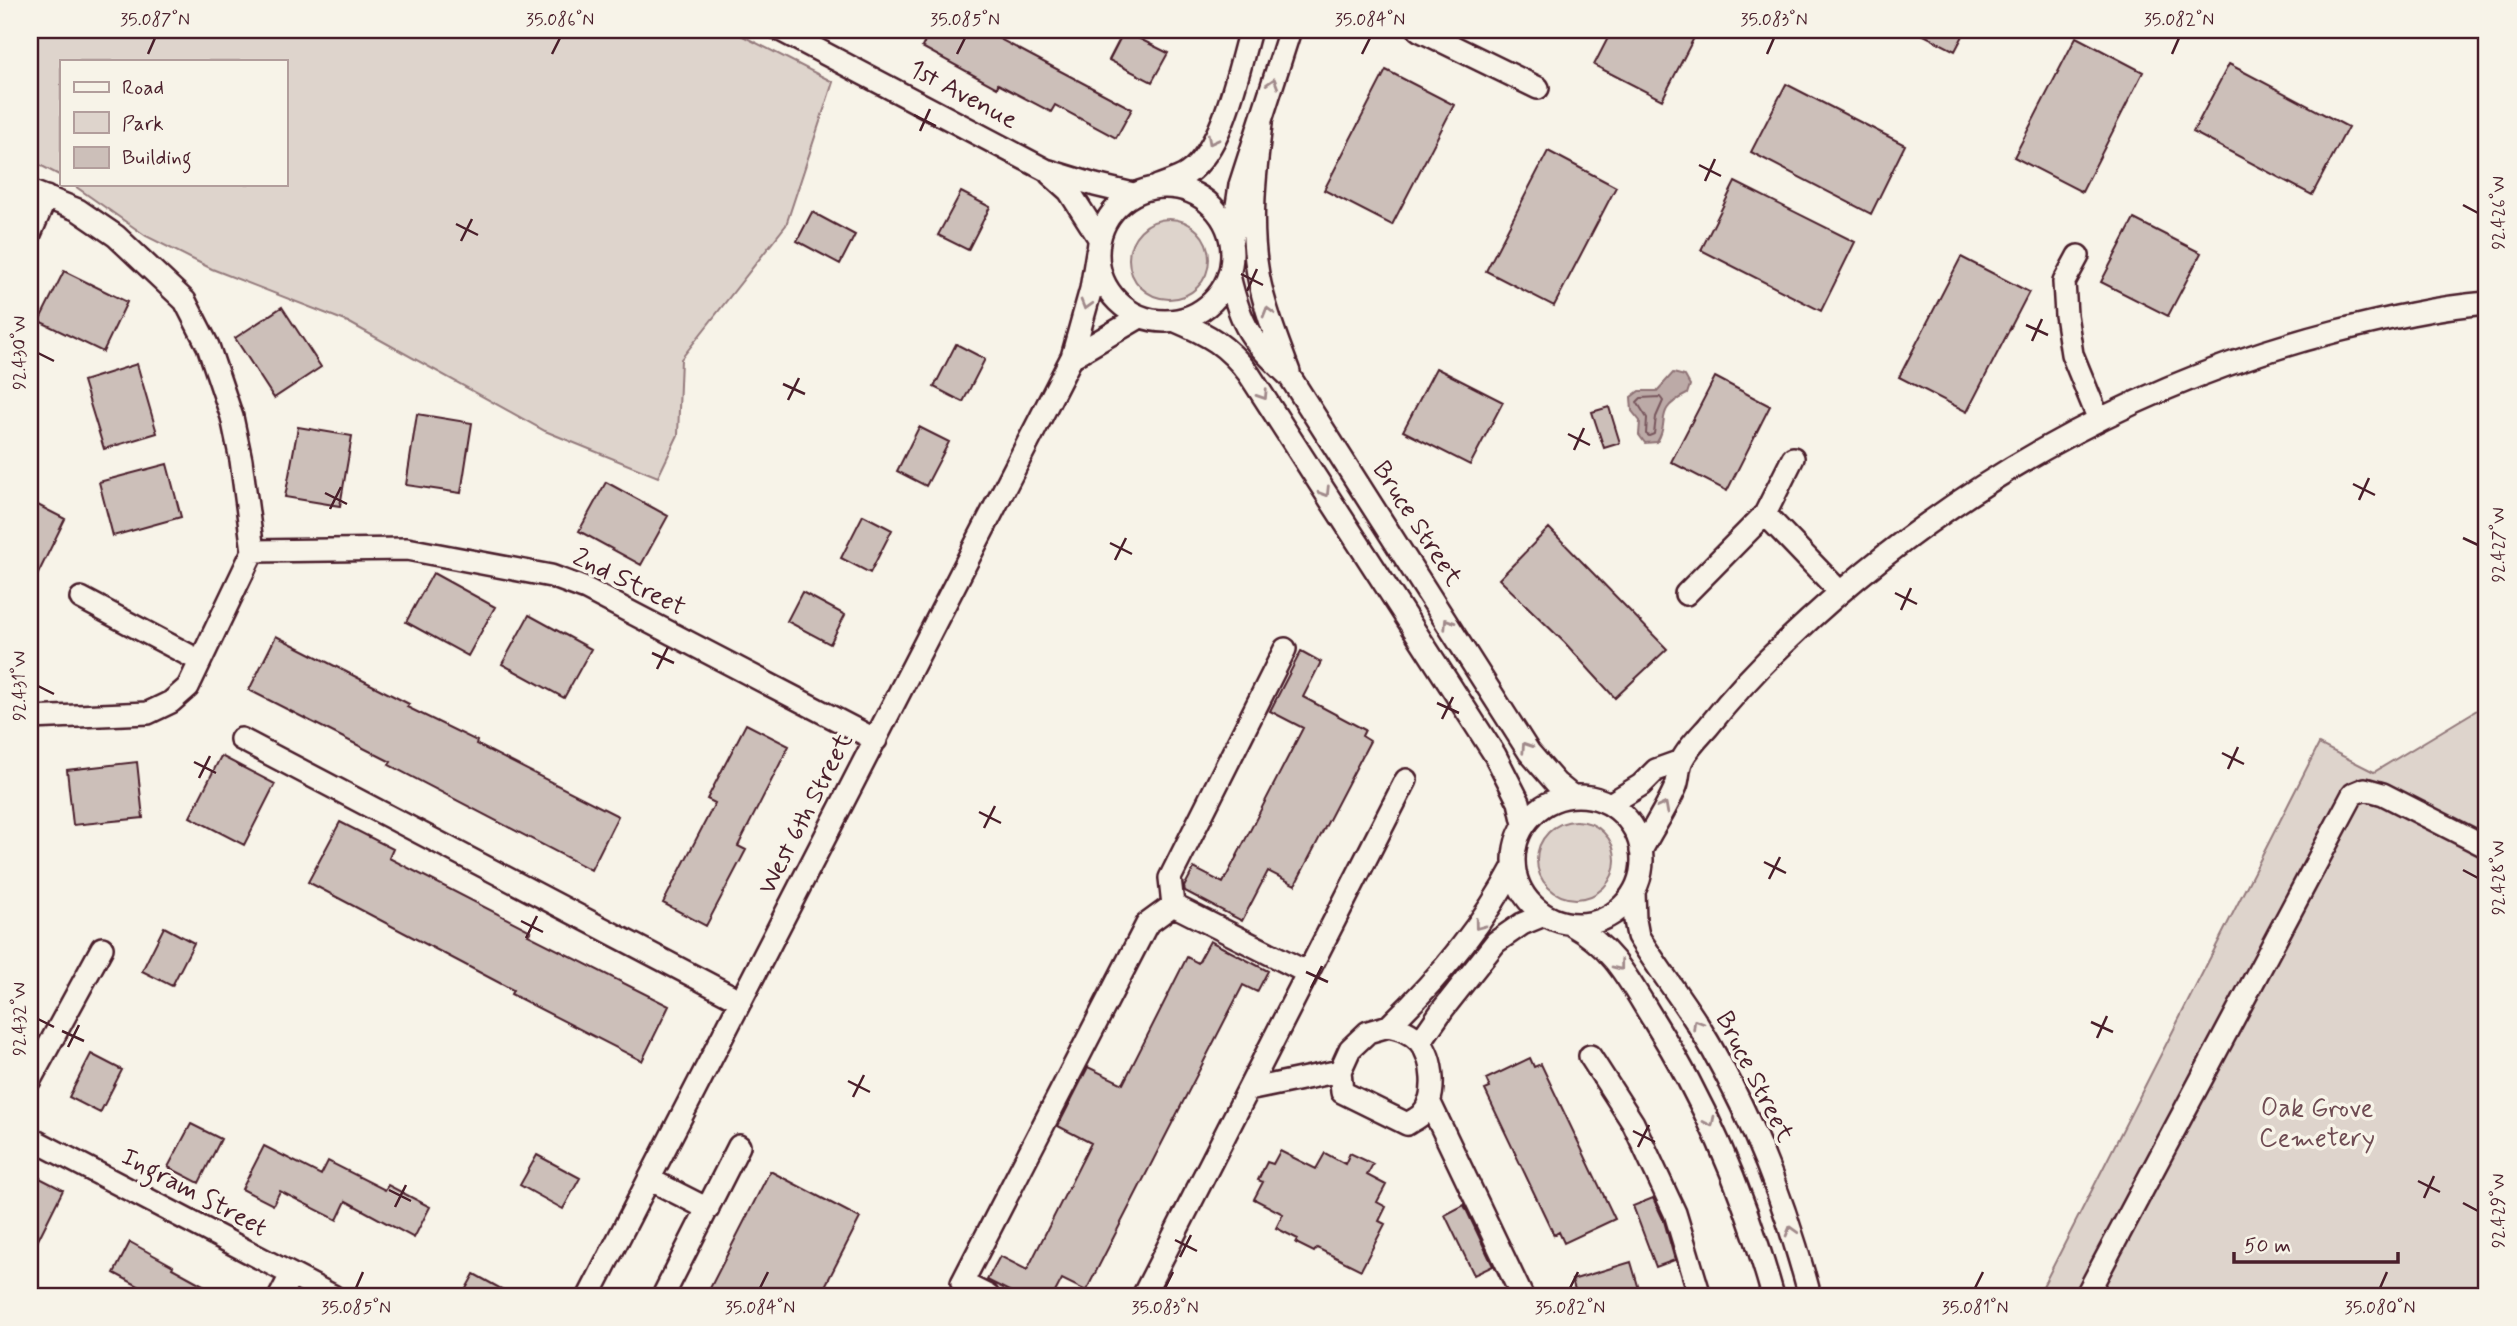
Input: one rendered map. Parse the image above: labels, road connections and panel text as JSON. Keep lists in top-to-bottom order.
{
  "streets": {
    "street": [
      "1st Avenue",
      "Bruce Street",
      "2nd Street",
      "West 6th Street",
      "Ingram Street"
    ]
  },
  "crossings": [
    ["1st Avenue", "Bruce Street"],
    ["1st Avenue", "West 6th Street"],
    ["Bruce Street", "West 6th Street"],
    ["2nd Street", "West 6th Street"]
  ],
  "parks": ["Oak Grove Cemetery"],
  "legend": ["Road", "Park", "Building"],
  "scale_bar": "50 m",
  "coordinates": [
    "35.087°N",
    "35.086°N",
    "35.085°N",
    "35.084°N",
    "35.083°N",
    "35.082°N",
    "92.426°W",
    "92.430°W",
    "92.427°W",
    "92.431°W",
    "92.428°W",
    "92.432°W",
    "92.429°W",
    "35.081°N",
    "35.080°N"
  ]
}
